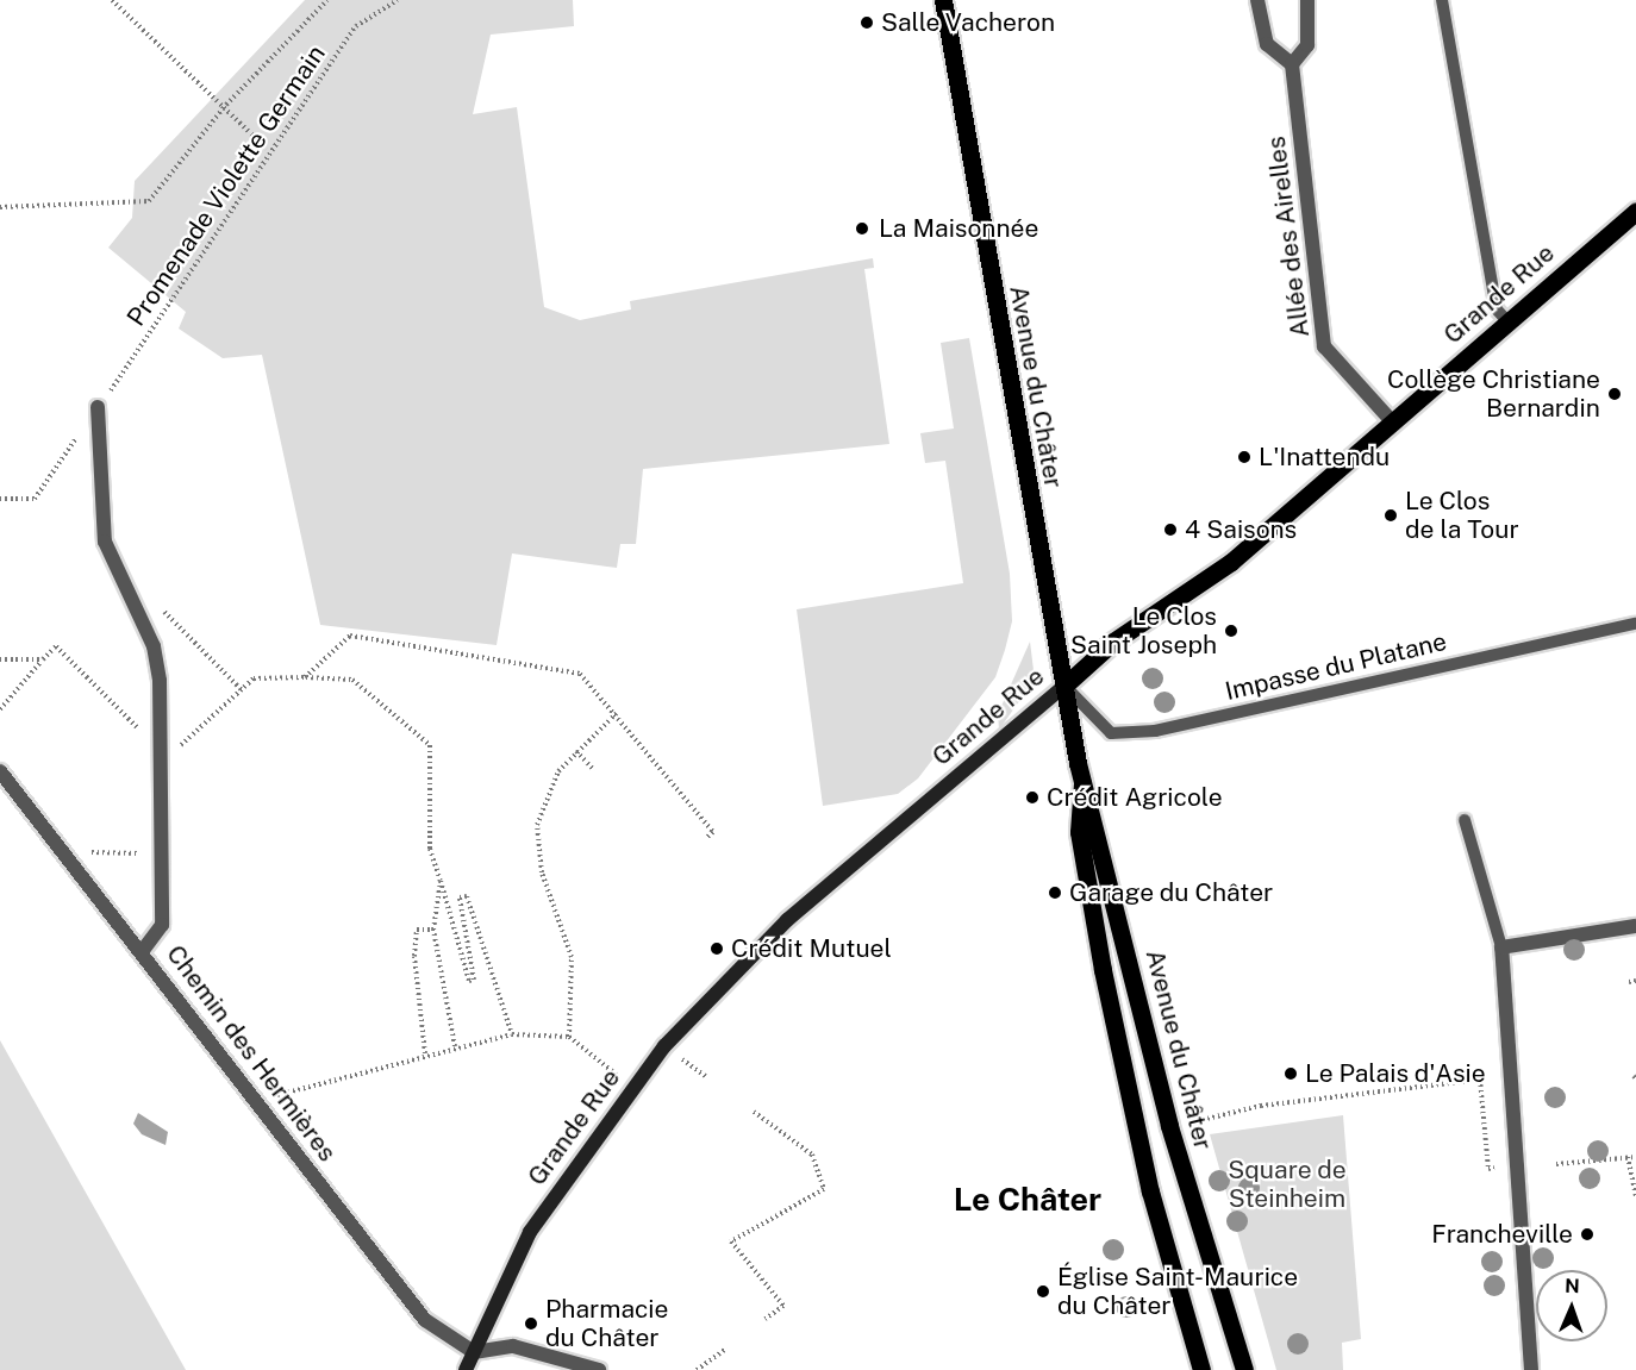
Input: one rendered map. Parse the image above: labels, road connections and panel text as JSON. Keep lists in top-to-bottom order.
{
  "streets": {
    "main road": ["Grande Rue", "Avenue du Châter"],
    "street": ["Allée des Airelles", "Chemin des Hermières"],
    "lane": ["Impasse du Platane"],
    "path": ["Promenade Violette Germain"]
  },
  "crossings": [
    ["Allée des Airelles", "Grande Rue"],
    ["Grande Rue", "Avenue du Châter"],
    ["Grande Rue", "Impasse du Platane"],
    ["Grande Rue", "Chemin des Hermières"],
    ["Avenue du Châter", "Impasse du Platane"]
  ],
  "districts": ["Le Châter"],
  "parks": ["Square de Steinheim"],
  "places": [
    "Salle Vacheron",
    "La Maisonnée",
    "Collège Christiane Bernardin",
    "L'Inattendu",
    "Le Clos de la Tour",
    "4 Saisons",
    "Le Clos Saint Joseph",
    "Crédit Agricole",
    "Garage du Châter",
    "Crédit Mutuel",
    "Le Palais d'Asie",
    "Francheville",
    "Église Saint-Maurice du Châter",
    "Pharmacie du Châter"
  ],
  "north": "top"
}
